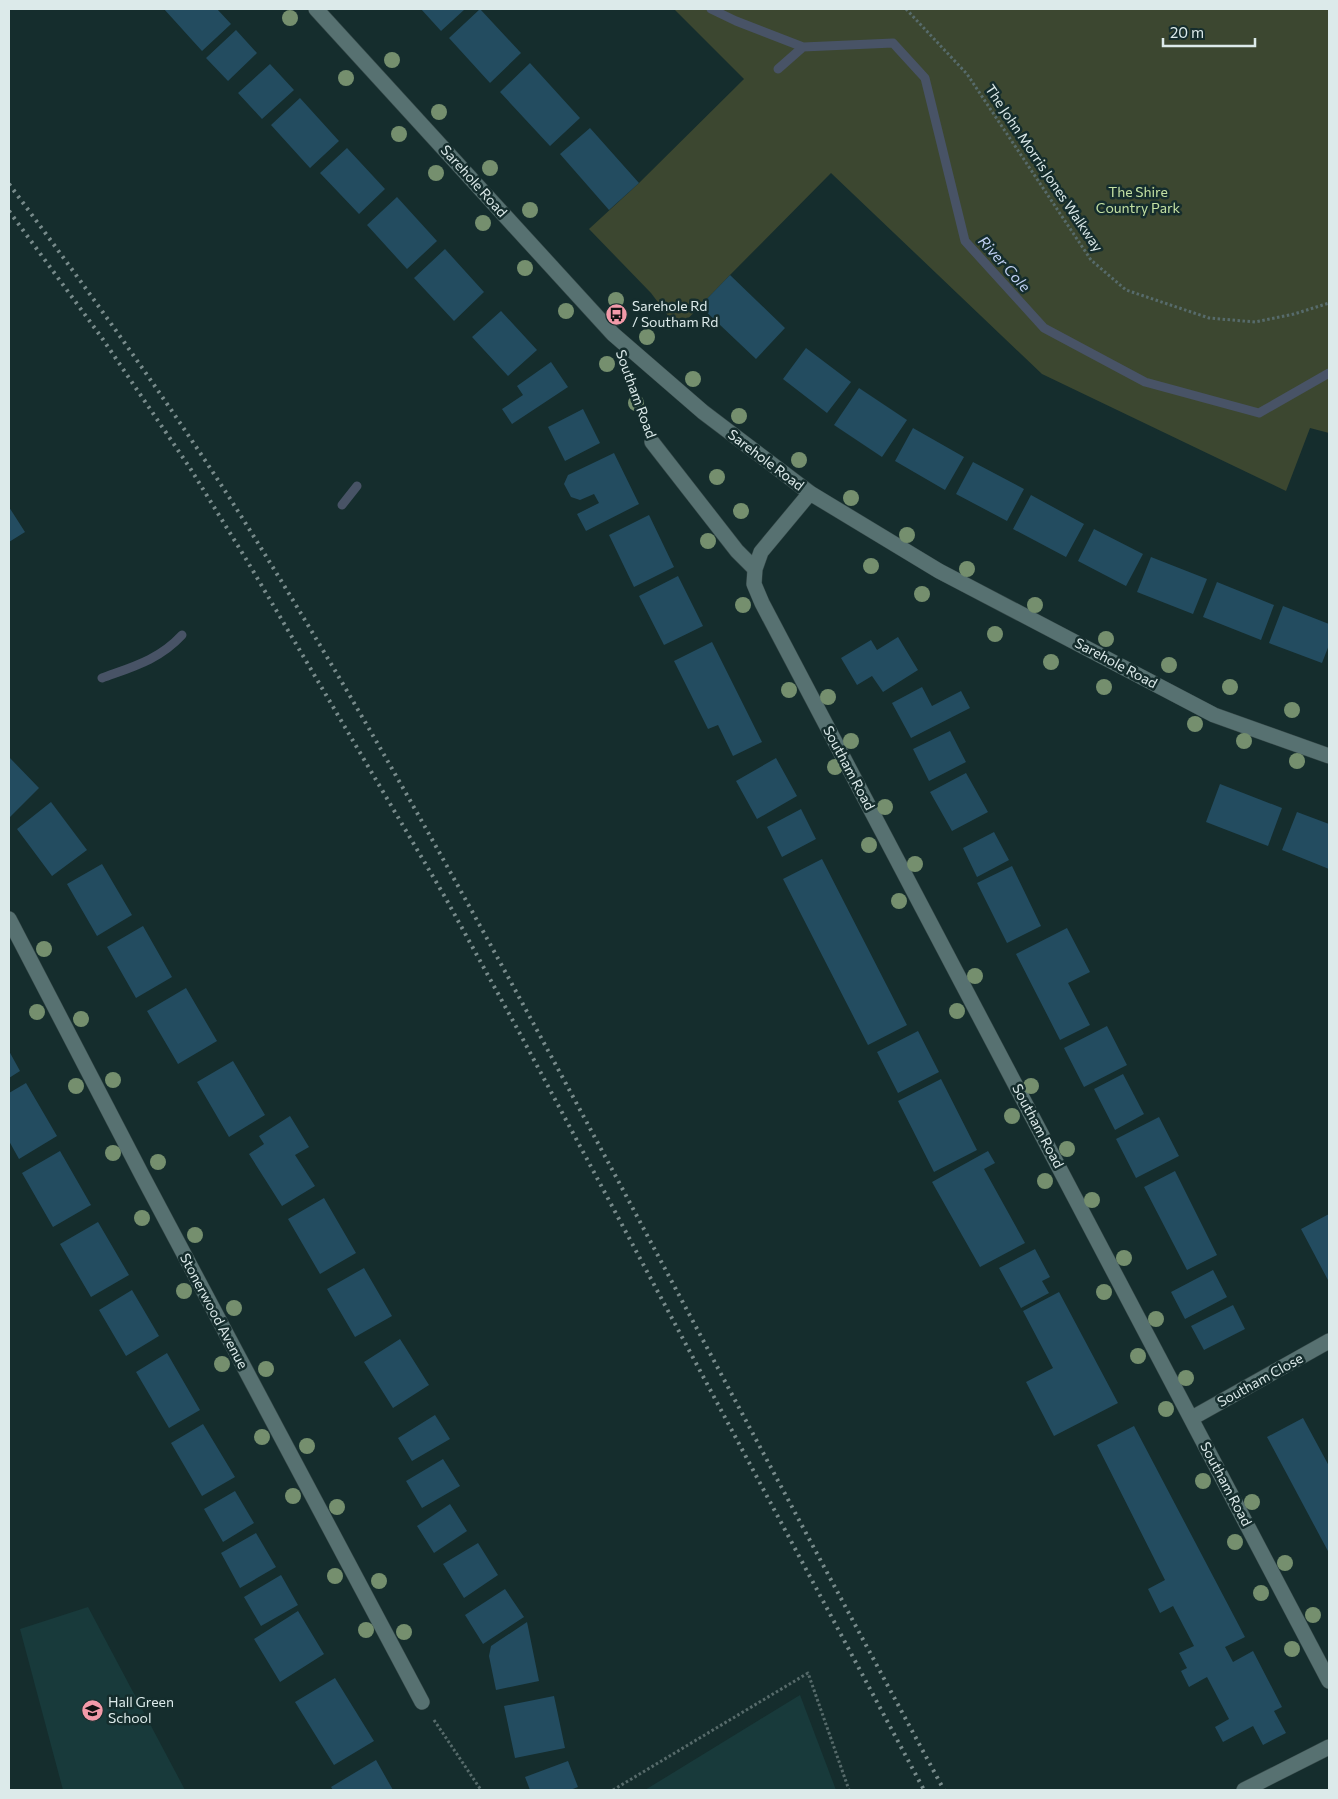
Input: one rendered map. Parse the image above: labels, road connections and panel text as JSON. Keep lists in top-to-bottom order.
{
  "streets": {
    "street": [
      "Sarehole Road",
      "Southam Road",
      "Stonerwood Avenue",
      "Southam Close"
    ],
    "path": ["The John Morris Jones Walkway"]
  },
  "crossings": [
    ["Southam Road", "Southam Close"]
  ],
  "water": ["River Cole"],
  "parks": ["The Shire Country Park"],
  "places": {
    "bus stop": ["Sarehole Rd / Southam Rd"],
    "school or university": ["Hall Green School"]
  },
  "scale_bar": "20 m"
}
